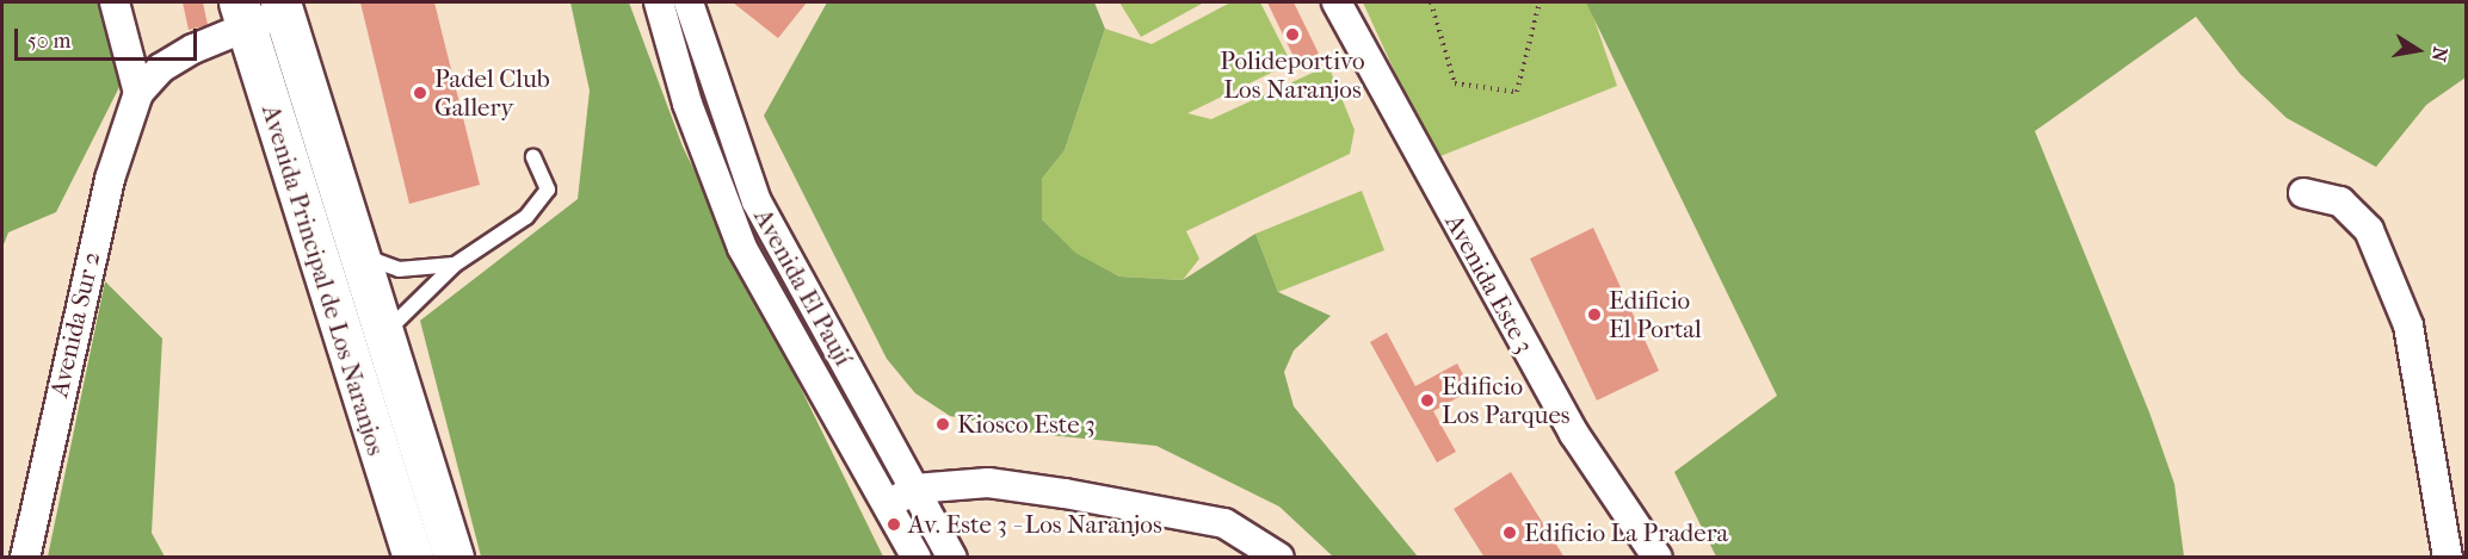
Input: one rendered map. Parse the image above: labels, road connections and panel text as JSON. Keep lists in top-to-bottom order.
{
  "streets": {
    "main road": ["Avenida Principal de Los Naranjos"],
    "street": ["Avenida Este 3", "Avenida El Paují", "Avenida Sur 2"]
  },
  "crossings": [
    ["Avenida Principal de Los Naranjos", "Avenida Sur 2"]
  ],
  "places": [
    "Polideportivo Los Naranjos",
    "Padel Club Gallery",
    "Edificio El Portal",
    "Edificio Los Parques",
    "Kiosco Este 3",
    "Av. Este 3 - Los Naranjos",
    "Edificio La Pradera"
  ],
  "scale_bar": "50 m",
  "north": "right"
}
